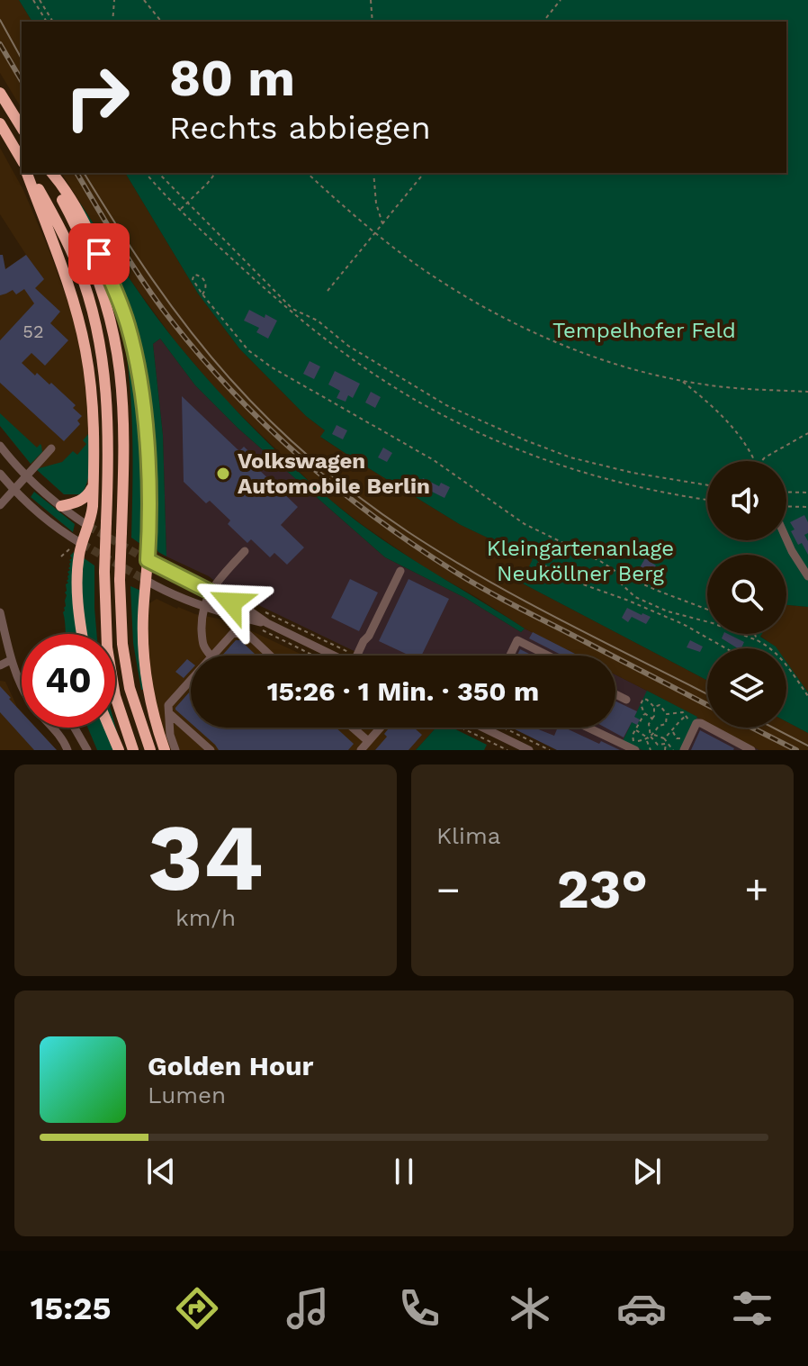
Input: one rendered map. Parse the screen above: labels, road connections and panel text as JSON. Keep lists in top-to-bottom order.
{
  "parks": ["Tempelhofer Feld", "Kleingartenanlage Neuköllner Berg"],
  "places": ["Volkswagen Automobile Berlin"],
  "house_numbers": ["52"],
  "page": {
    "turn": ["80 m", "Rechts abbiegen"],
    "limit": "40",
    "trip": "15:26 · 1 Min. · 350 m",
    "tile": [
      ["34", "km/h"],
      "Klima"
    ],
    "heat": ["−", "23°", "+"],
    "song": ["Golden Hour", "Lumen"],
    "tabs": "15:25"
  }
}
